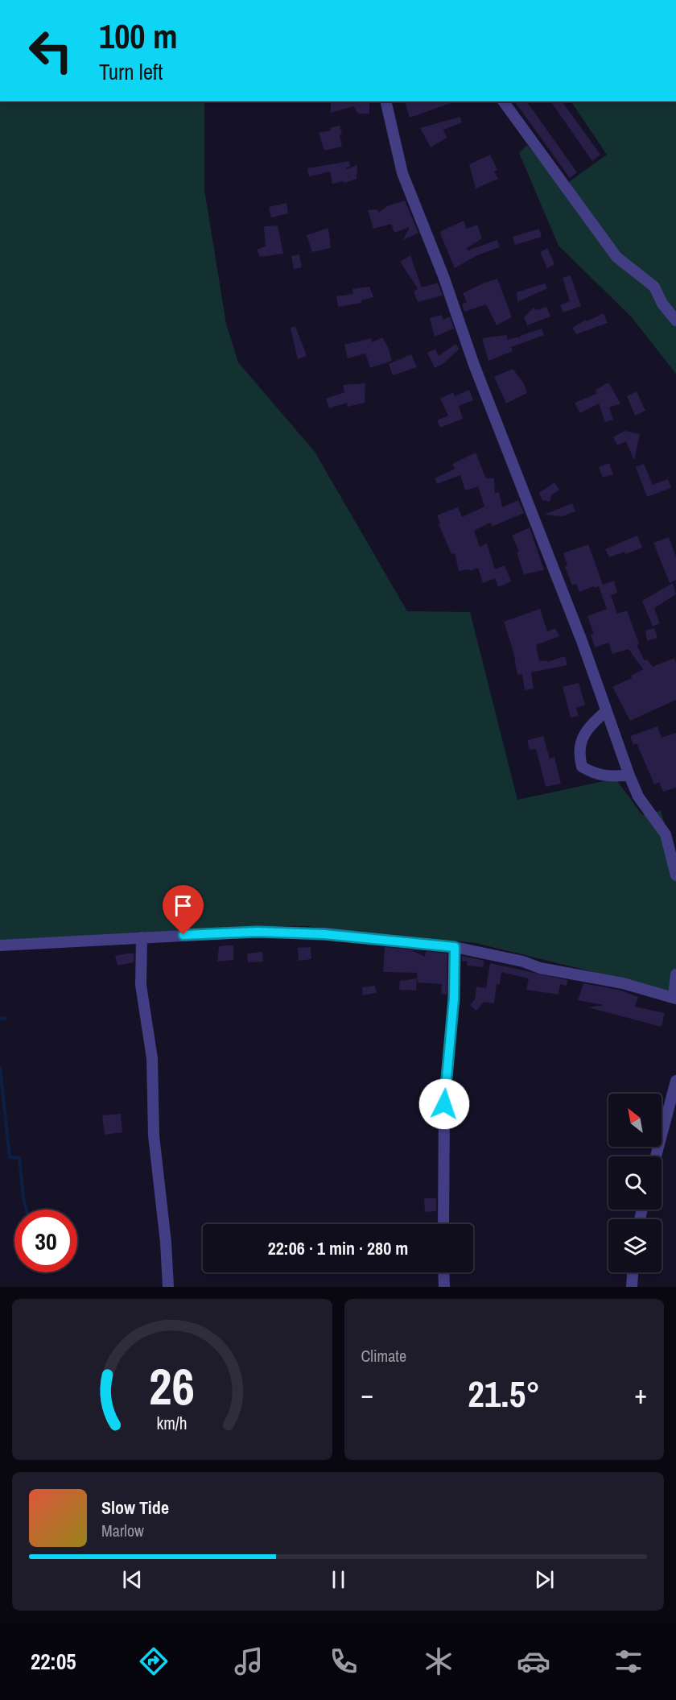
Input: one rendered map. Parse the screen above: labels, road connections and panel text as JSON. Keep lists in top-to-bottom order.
{
  "north": "top left",
  "page": {
    "turn": ["100 m", "Turn left"],
    "limit": "30",
    "trip": "22:06 · 1 min · 280 m",
    "tile": "Climate",
    "heat": ["−", "21.5°", "+"],
    "song": ["Slow Tide", "Marlow"],
    "tabs": "22:05",
    "gauge": ["26", "km/h"]
  }
}
